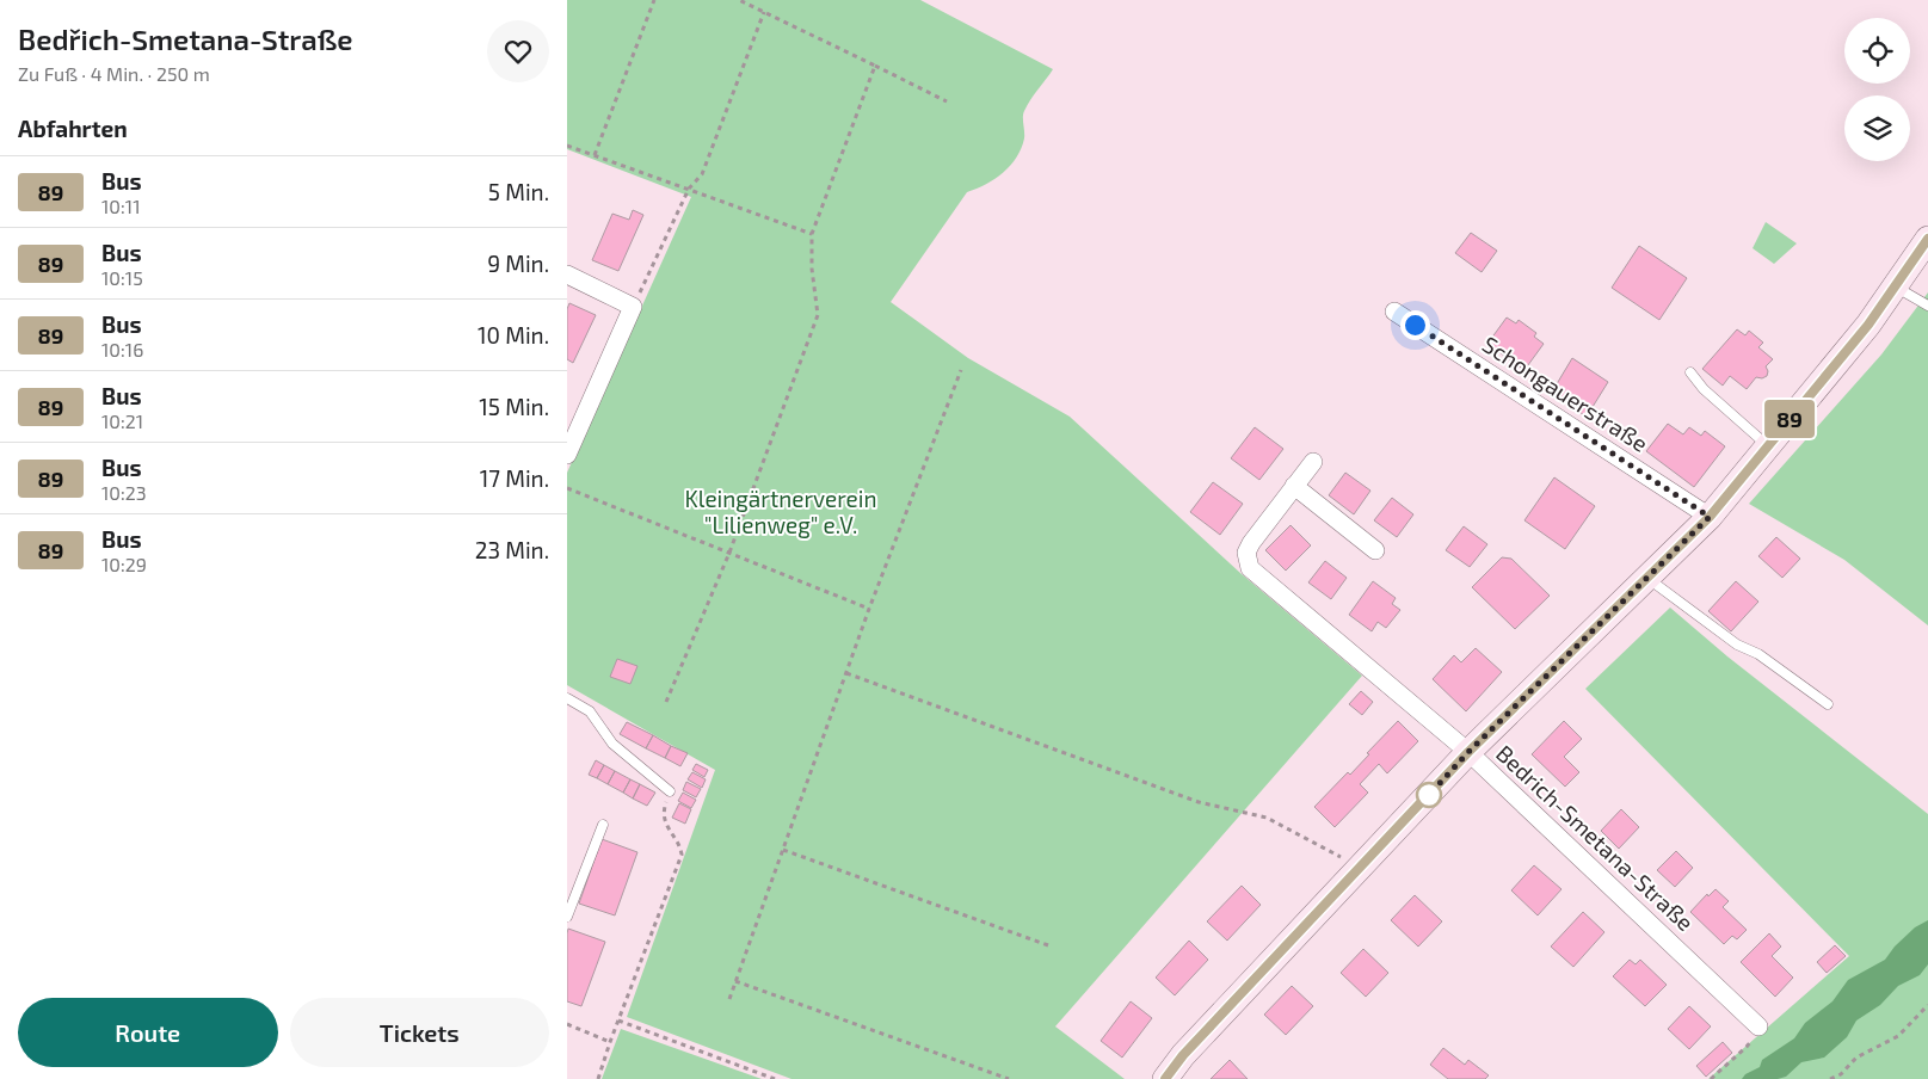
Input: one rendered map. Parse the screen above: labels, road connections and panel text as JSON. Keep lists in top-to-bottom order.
{
  "streets": {
    "street": ["Schongauerstraße", "Bedrich-Smetana-Straße"]
  },
  "parks": ["Kleingärtnerverein \"Lilienweg\" e.V."],
  "lines": ["bus line 89"],
  "page": {
    "heading": [
      ["Bedřich-Smetana-Straße", "Zu Fuß · 4 Min. · 250 m"],
      "Abfahrten"
    ],
    "on_map": "89",
    "list": [
      {
        "mark": "89",
        "name": "Bus",
        "note": "10:11",
        "value": "5 Min."
      },
      {
        "mark": "89",
        "name": "Bus",
        "note": "10:15",
        "value": "9 Min."
      },
      {
        "mark": "89",
        "name": "Bus",
        "note": "10:16",
        "value": "10 Min."
      },
      {
        "mark": "89",
        "name": "Bus",
        "note": "10:21",
        "value": "15 Min."
      },
      {
        "mark": "89",
        "name": "Bus",
        "note": "10:23",
        "value": "17 Min."
      },
      {
        "mark": "89",
        "name": "Bus",
        "note": "10:29",
        "value": "23 Min."
      }
    ],
    "buttons": ["Route", "Tickets"]
  }
}
